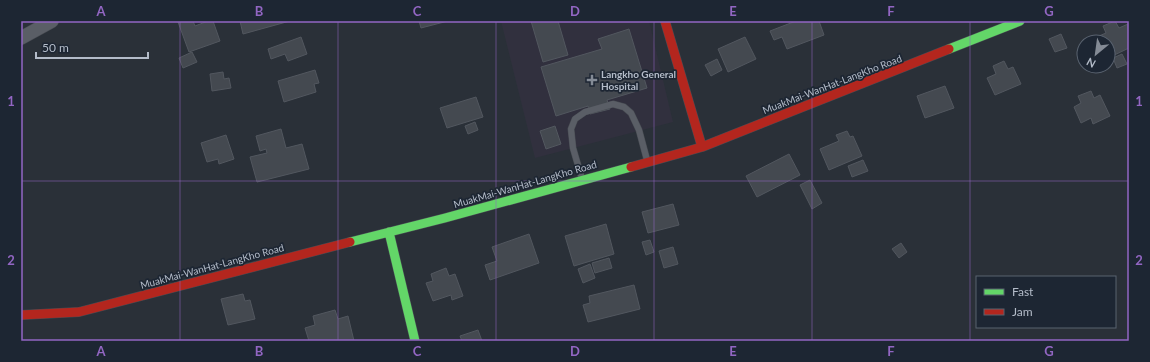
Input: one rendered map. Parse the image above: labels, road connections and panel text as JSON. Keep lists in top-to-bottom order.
{
  "streets": {
    "main road": ["MuakMai-WanHat-LangKho Road"]
  },
  "places": {
    "health": ["Langkho General Hospital"]
  },
  "legend": ["Fast", "Jam"],
  "scale_bar": "50 m",
  "north": "bottom left",
  "grid": {
    "columns": [
      "A",
      "B",
      "C",
      "D",
      "E",
      "F",
      "G"
    ],
    "rows": ["1", "2"]
  }
}
